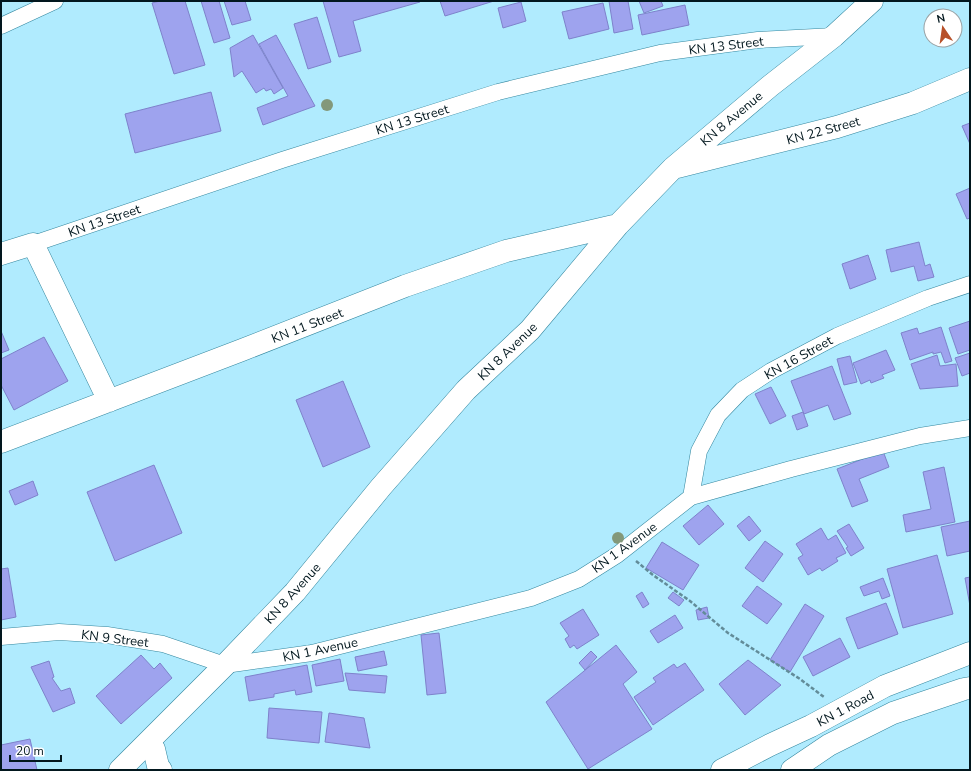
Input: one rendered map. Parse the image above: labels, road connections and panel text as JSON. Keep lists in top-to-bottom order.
{
  "streets": {
    "main road": [
      "KN 13 Street",
      "KN 8 Avenue",
      "KN 22 Street",
      "KN 11 Street",
      "KN 1 Road"
    ],
    "street": ["KN 16 Street", "KN 1 Avenue", "KN 9 Street"]
  },
  "crossings": [
    ["KN 13 Street", "KN 8 Avenue"],
    ["KN 8 Avenue", "KN 22 Street"],
    ["KN 8 Avenue", "KN 11 Street"],
    ["KN 8 Avenue", "KN 1 Avenue"],
    ["KN 8 Avenue", "KN 9 Street"],
    ["KN 16 Street", "KN 1 Avenue"],
    ["KN 1 Avenue", "KN 9 Street"]
  ],
  "scale_bar": "20 m",
  "north": "top"
}
